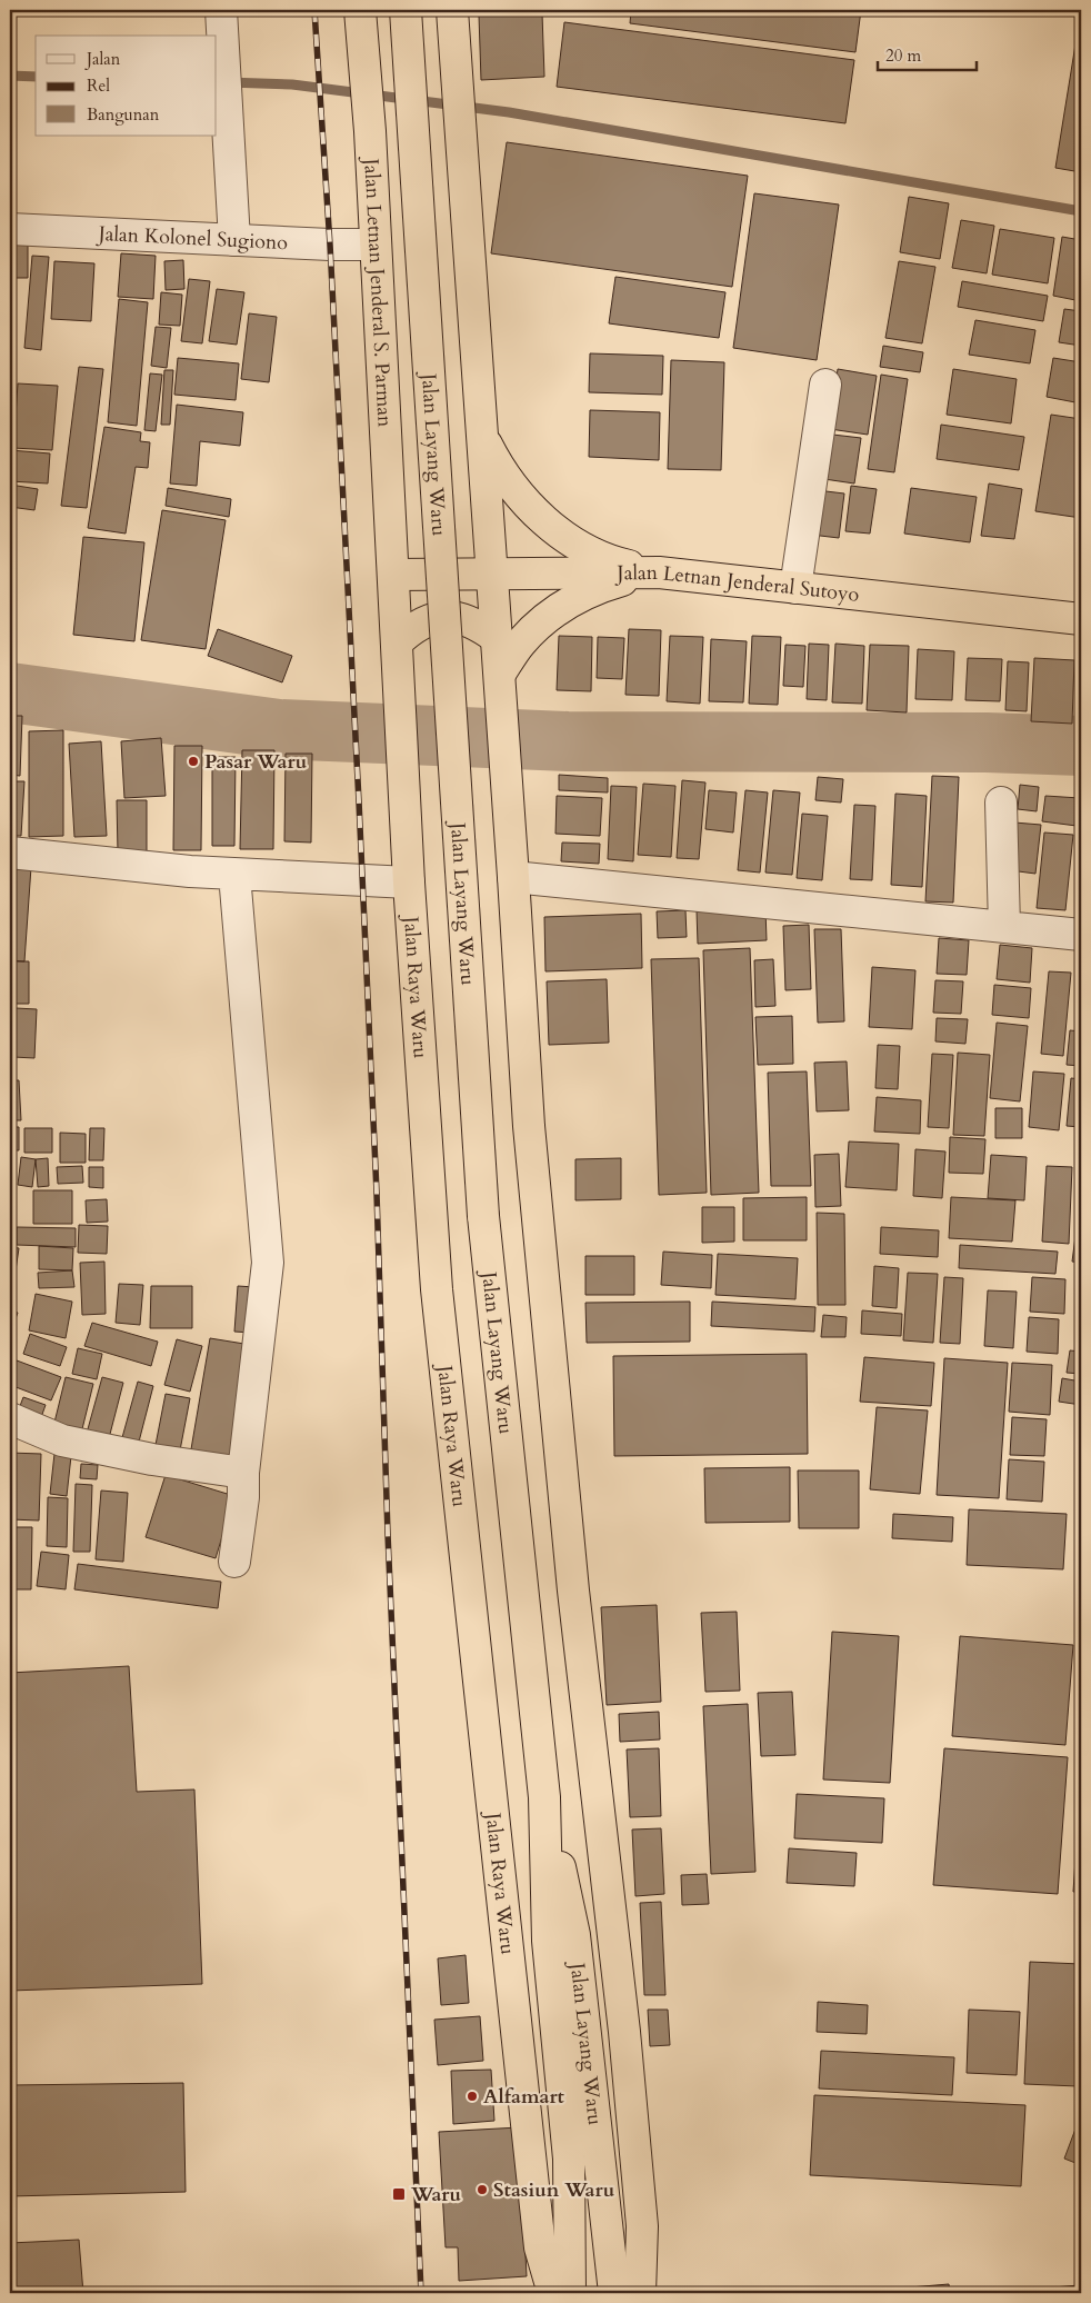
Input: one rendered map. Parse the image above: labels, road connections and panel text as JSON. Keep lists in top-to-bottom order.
{
  "streets": {
    "highway": [
      "Jalan Letnan Jenderal S. Parman",
      "Jalan Layang Waru",
      "Jalan Letnan Jenderal Sutoyo",
      "Jalan Raya Waru"
    ],
    "street": ["Jalan Kolonel Sugiono"]
  },
  "crossings": [
    ["Jalan Kolonel Sugiono", "Jalan Letnan Jenderal S. Parman"],
    ["Jalan Letnan Jenderal S. Parman", "Jalan Letnan Jenderal Sutoyo"],
    ["Jalan Letnan Jenderal S. Parman", "Jalan Raya Waru"],
    ["Jalan Letnan Jenderal Sutoyo", "Jalan Raya Waru"]
  ],
  "places": {
    "other": ["Pasar Waru", "Alfamart", "Stasiun Waru"],
    "transit": ["Waru"]
  },
  "legend": ["Jalan", "Rel", "Bangunan"],
  "scale_bar": "20 m"
}
